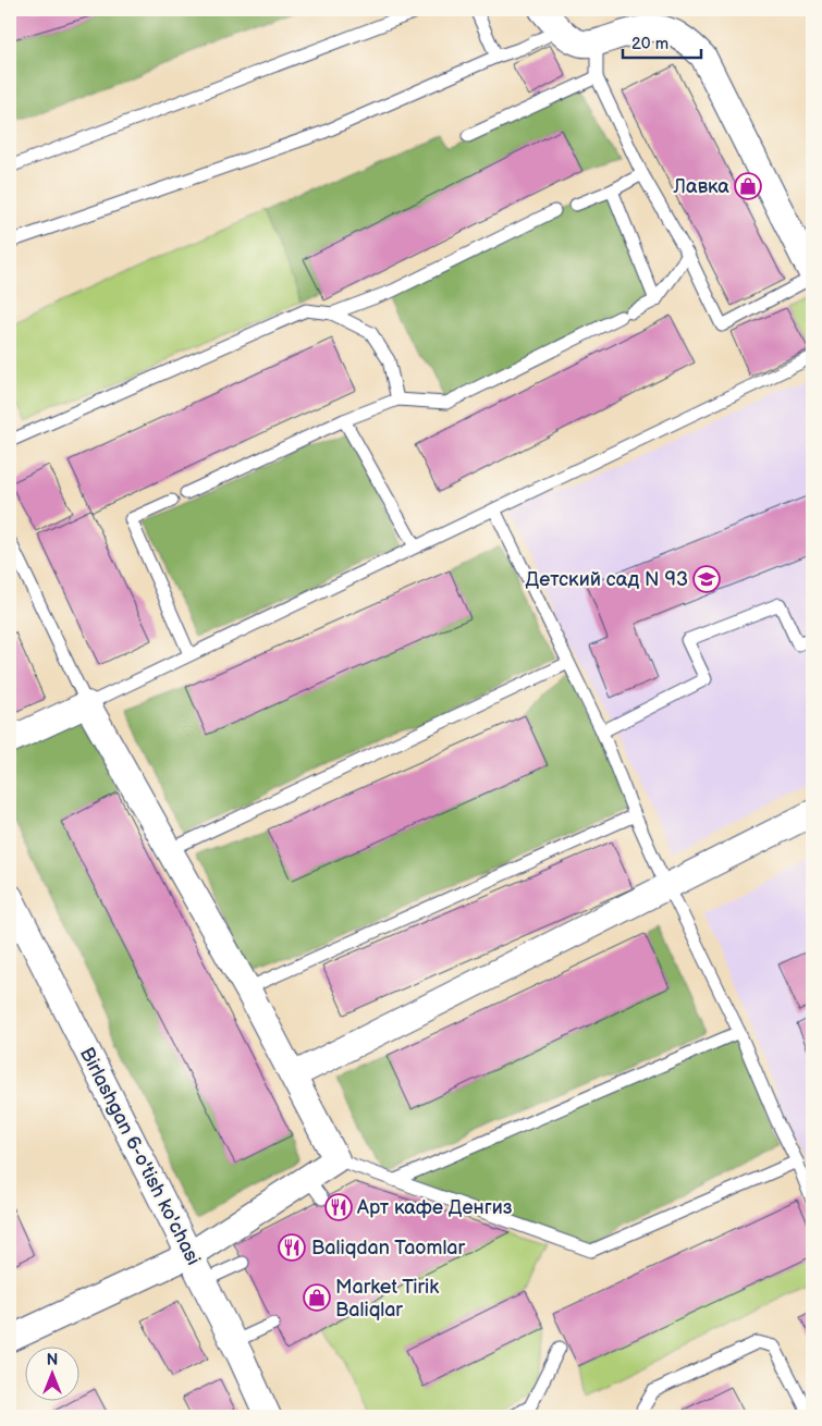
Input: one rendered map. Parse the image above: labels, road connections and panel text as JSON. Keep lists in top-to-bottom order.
{
  "streets": {
    "street": ["Birlashgan 6-o'tish ko'chasi"]
  },
  "places": {
    "shop": ["Лавка", "Market Tirik Baliqlar"],
    "school or university": ["Детский сад N 93"],
    "restaurant": ["Арт кафе Денгиз", "Baliqdan Taomlar"]
  },
  "scale_bar": "20 m",
  "north": "top"
}
